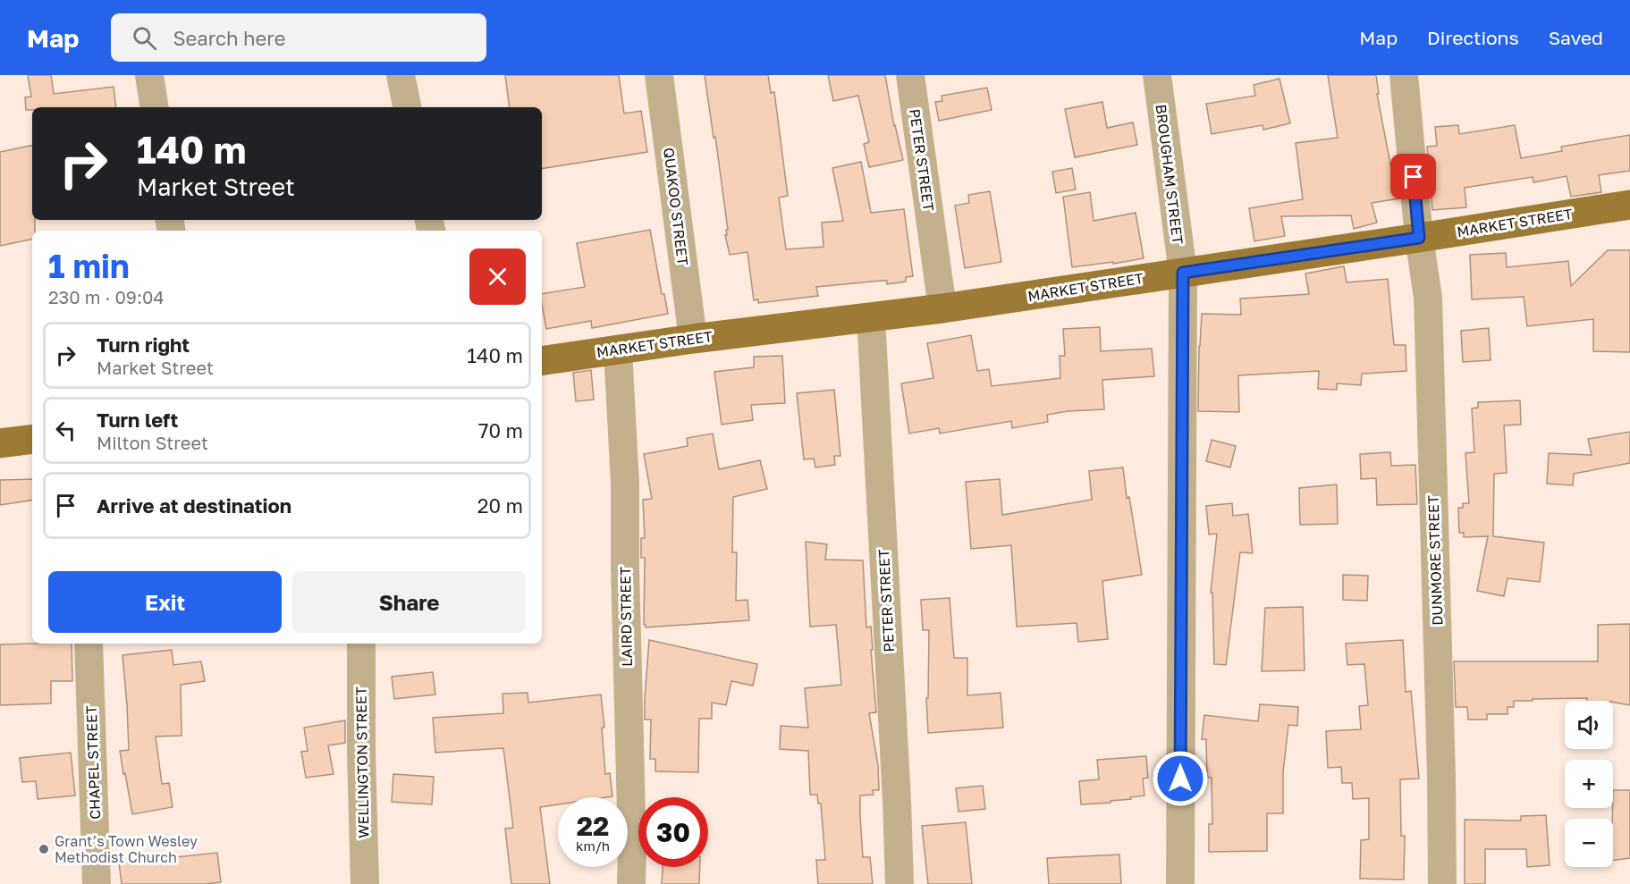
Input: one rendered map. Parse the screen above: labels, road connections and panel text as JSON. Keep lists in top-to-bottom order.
{
  "streets": {
    "main road": ["MARKET STREET"],
    "street": [
      "PETER STREET",
      "BROUGHAM STREET",
      "QUAKOO STREET",
      "DUNMORE STREET",
      "LAIRD STREET",
      "CHAPEL STREET",
      "WELLINGTON STREET"
    ]
  },
  "crossings": [
    ["PETER STREET", "MARKET STREET"],
    ["BROUGHAM STREET", "MARKET STREET"],
    ["QUAKOO STREET", "MARKET STREET"],
    ["MARKET STREET", "DUNMORE STREET"],
    ["MARKET STREET", "LAIRD STREET"]
  ],
  "places": ["Grant’s Town Wesley Methodist Church"],
  "page": {
    "header": "Map",
    "search": "Search here",
    "nav": ["Map", "Directions", "Saved"],
    "turn": ["140 m", "Market Street"],
    "heading": ["1 min", "230 m · 09:04"],
    "list": [
      {
        "name": "Turn right",
        "note": "Market Street",
        "value": "140 m"
      },
      {
        "name": "Turn left",
        "note": "Milton Street",
        "value": "70 m"
      },
      {
        "name": "Arrive at destination",
        "value": "20 m"
      }
    ],
    "buttons": ["Exit", "Share"],
    "map_buttons": ["+", "−"],
    "speed": "22 km/h",
    "limit": "30"
  }
}
